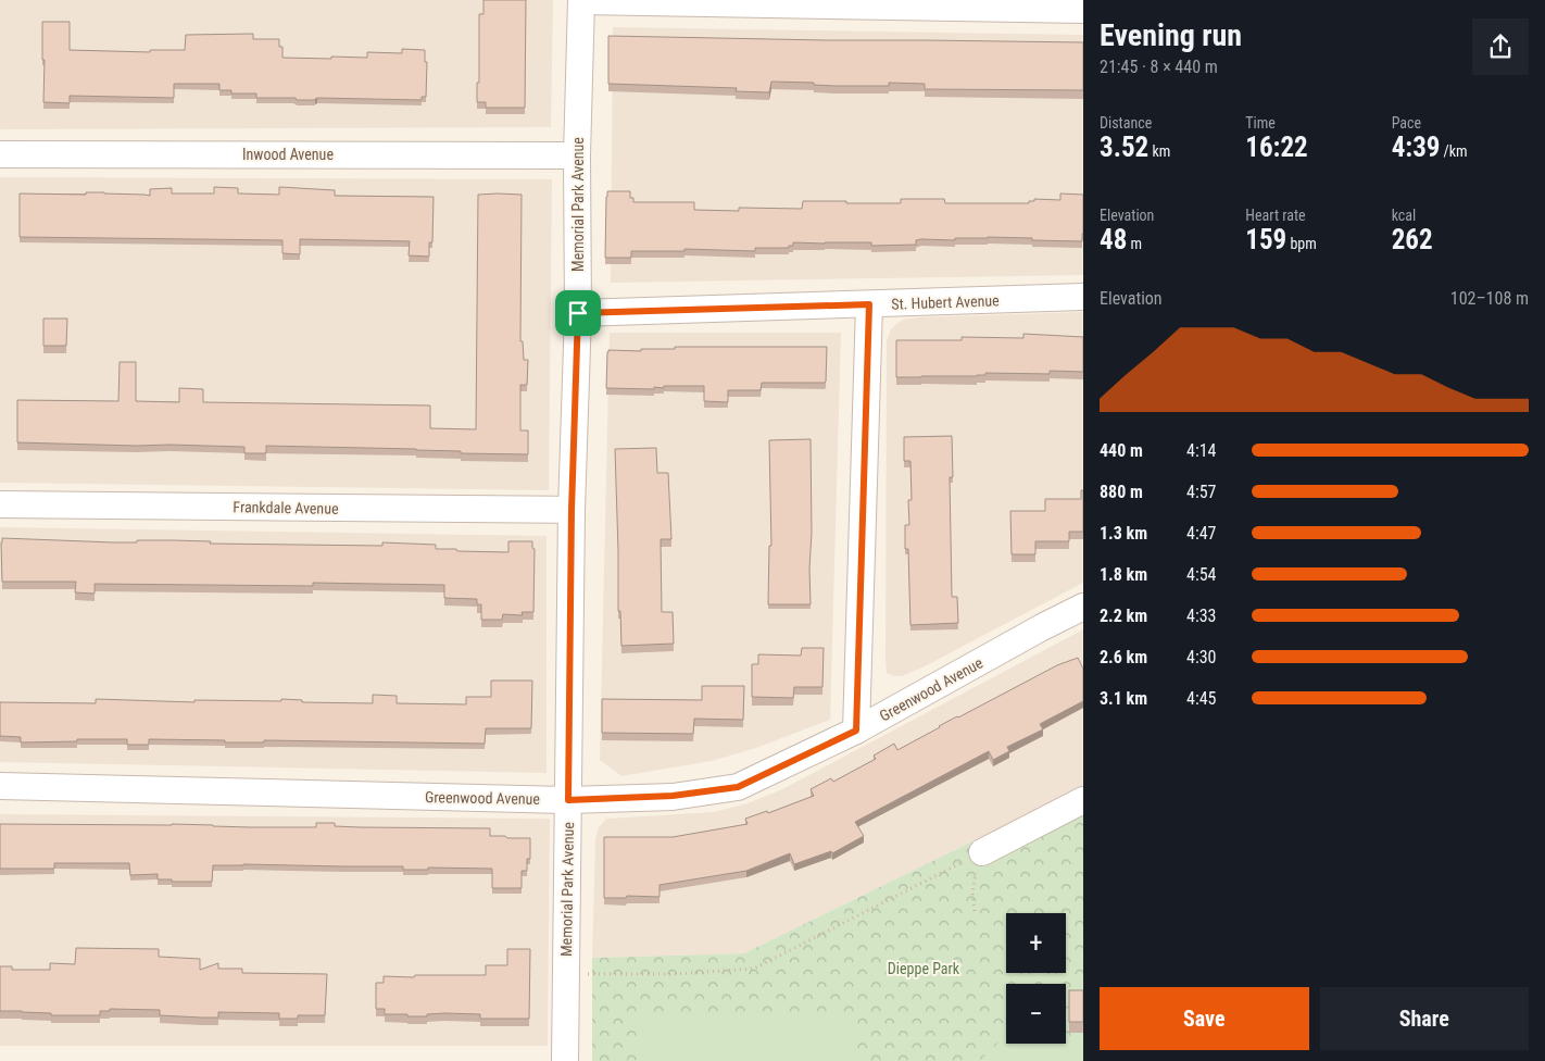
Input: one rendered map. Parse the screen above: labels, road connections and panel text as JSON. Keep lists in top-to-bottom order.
{
  "streets": {
    "street": [
      "Inwood Avenue",
      "Memorial Park Avenue",
      "St. Hubert Avenue",
      "Frankdale Avenue",
      "Greenwood Avenue"
    ]
  },
  "crossings": [
    ["Inwood Avenue", "Memorial Park Avenue"],
    ["Memorial Park Avenue", "St. Hubert Avenue"],
    ["Memorial Park Avenue", "Frankdale Avenue"],
    ["Memorial Park Avenue", "Greenwood Avenue"]
  ],
  "parks": ["Dieppe Park"],
  "page": {
    "heading": ["Evening run", "21:45 · 8 × 440 m"],
    "stats": [
      ["Distance", "3.52 km"],
      ["Time", "16:22"],
      ["Pace", "4:39 /km"],
      ["Elevation", "48 m"],
      ["Heart rate", "159 bpm"],
      ["kcal", "262"]
    ],
    "chart": ["Elevation", "102–108 m"],
    "list": [
      {
        "name": "440 m",
        "note": "4:14"
      },
      {
        "name": "880 m",
        "note": "4:57"
      },
      {
        "name": "1.3 km",
        "note": "4:47"
      },
      {
        "name": "1.8 km",
        "note": "4:54"
      },
      {
        "name": "2.2 km",
        "note": "4:33"
      },
      {
        "name": "2.6 km",
        "note": "4:30"
      },
      {
        "name": "3.1 km",
        "note": "4:45"
      }
    ],
    "map_buttons": ["+", "−"],
    "buttons": ["Save", "Share"]
  }
}
